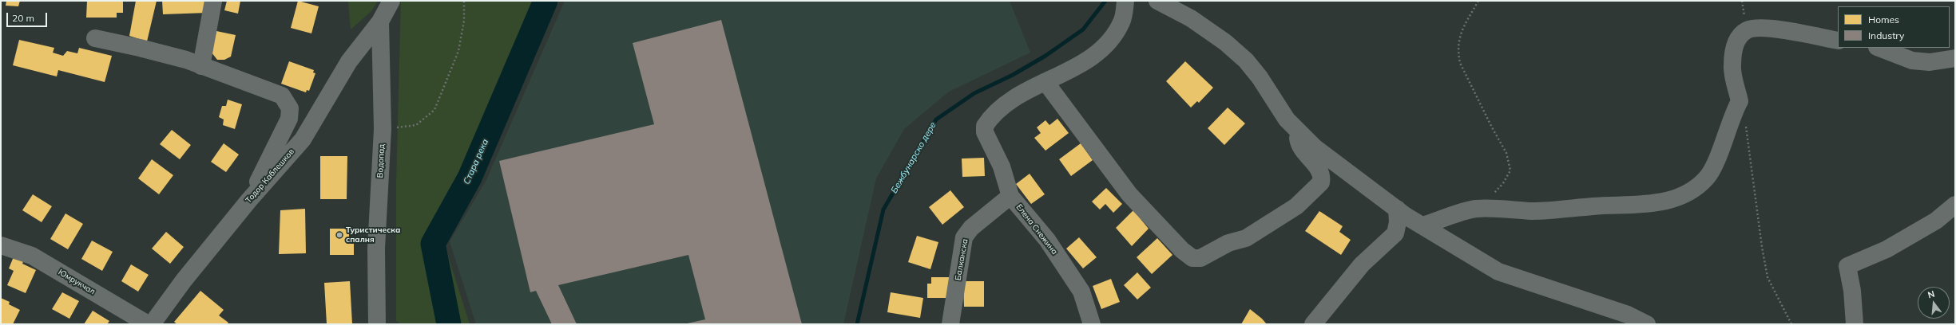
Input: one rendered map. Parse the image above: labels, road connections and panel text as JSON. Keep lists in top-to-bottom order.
{
  "streets": {
    "street": [
      "Водопад",
      "Тодор Каблешков",
      "Елена Снежина",
      "Балканска",
      "Юмрукчал"
    ]
  },
  "crossings": [
    ["Водопад", "Тодор Каблешков"],
    ["Елена Снежина", "Балканска"]
  ],
  "water": ["Бежбунарско дере", "Стара река"],
  "places": ["Туристическа спалня"],
  "legend": ["Homes", "Industry"],
  "scale_bar": "20 m",
  "north": "top"
}
